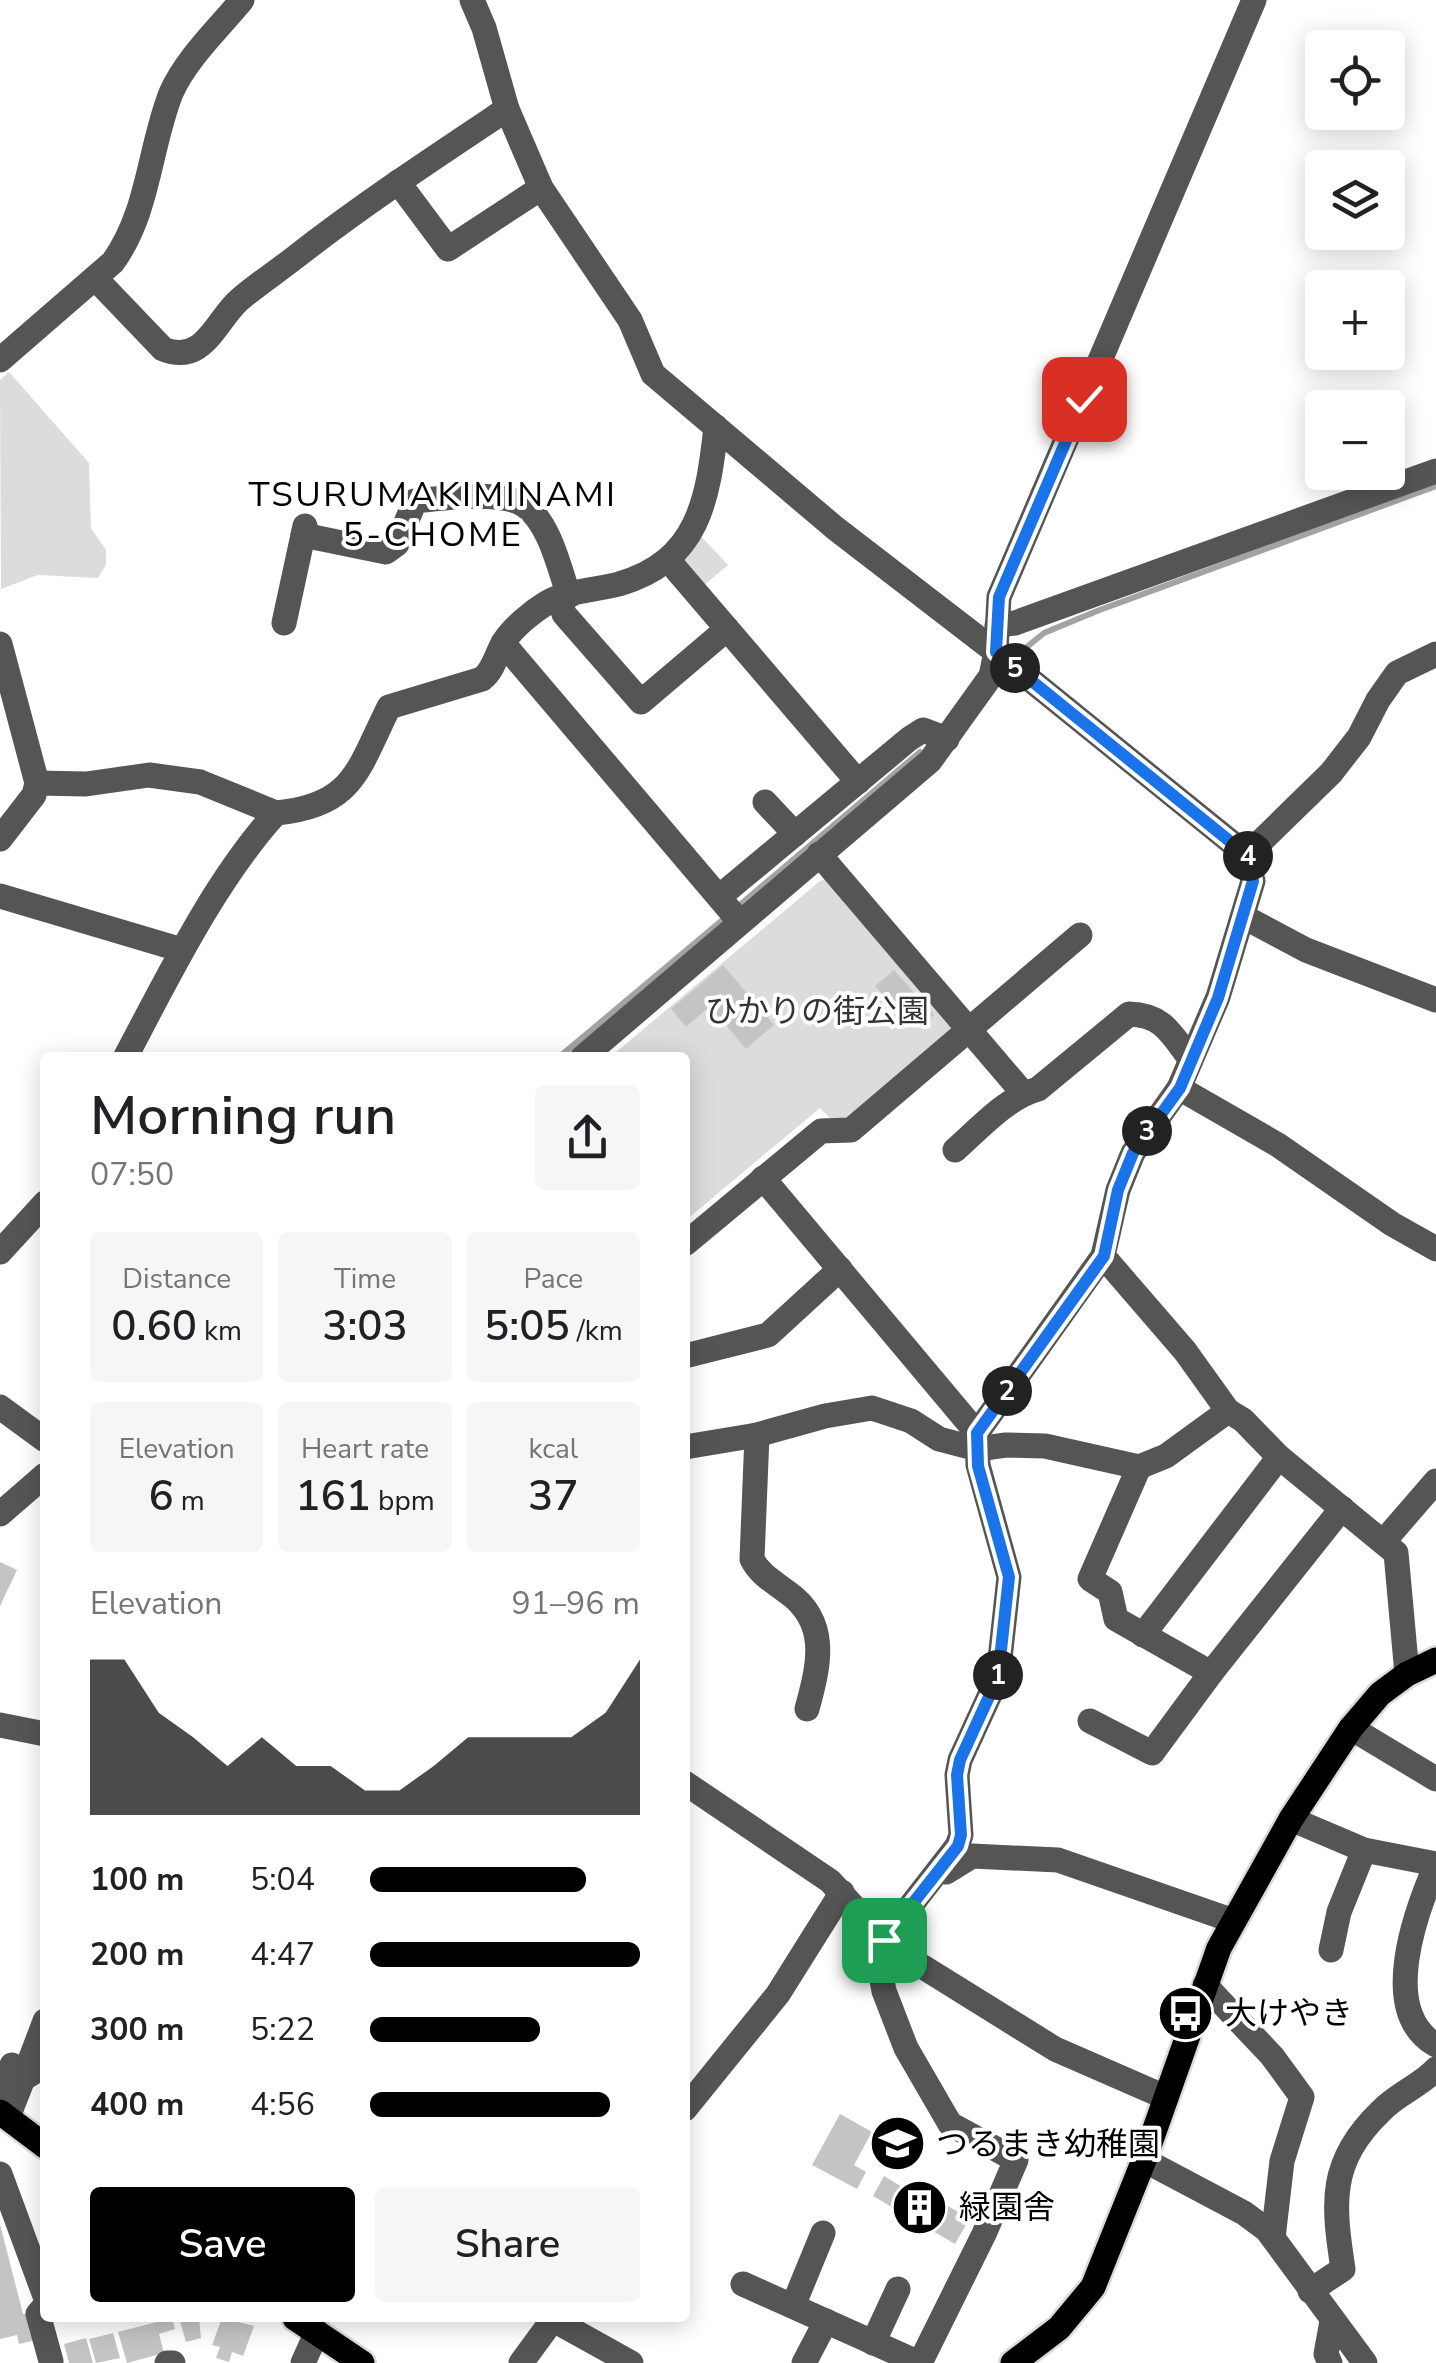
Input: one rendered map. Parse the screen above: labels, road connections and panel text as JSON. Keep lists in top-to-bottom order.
{
  "districts": ["TSURUMAKIMINAMI 5-CHOME"],
  "parks": ["ひかりの街公園"],
  "places": {
    "bus stop": ["大けやき"],
    "school or university": ["つるまき幼稚園"],
    "building": ["緑園舎"]
  },
  "page": {
    "map_buttons": ["+", "−"],
    "pins": [
      "5",
      "4",
      "3",
      "2",
      "1"
    ],
    "heading": ["Morning run", "07:50"],
    "stats": [
      ["Distance", "0.60 km"],
      ["Time", "3:03"],
      ["Pace", "5:05 /km"],
      ["Elevation", "6 m"],
      ["Heart rate", "161 bpm"],
      ["kcal", "37"]
    ],
    "chart": ["Elevation", "91–96 m"],
    "list": [
      {
        "name": "100 m",
        "note": "5:04"
      },
      {
        "name": "200 m",
        "note": "4:47"
      },
      {
        "name": "300 m",
        "note": "5:22"
      },
      {
        "name": "400 m",
        "note": "4:56"
      }
    ],
    "buttons": ["Save", "Share"]
  }
}
